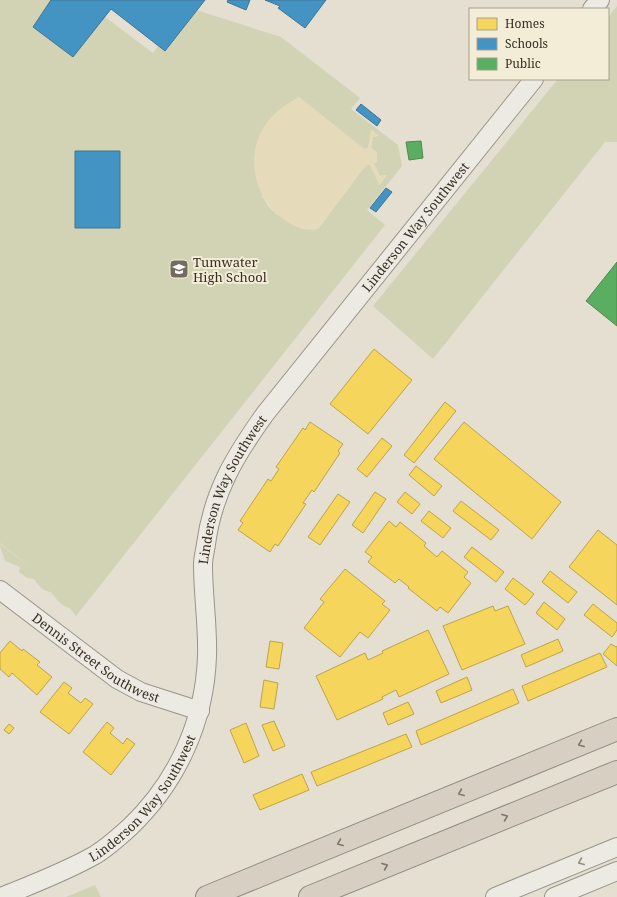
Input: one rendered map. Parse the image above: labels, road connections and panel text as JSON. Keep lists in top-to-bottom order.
{
  "streets": {
    "street": ["Linderson Way Southwest", "Dennis Street Southwest"]
  },
  "crossings": [
    ["Linderson Way Southwest", "Dennis Street Southwest"]
  ],
  "places": {
    "school or university": ["Tumwater High School"]
  },
  "legend": ["Homes", "Schools", "Public"]
}
